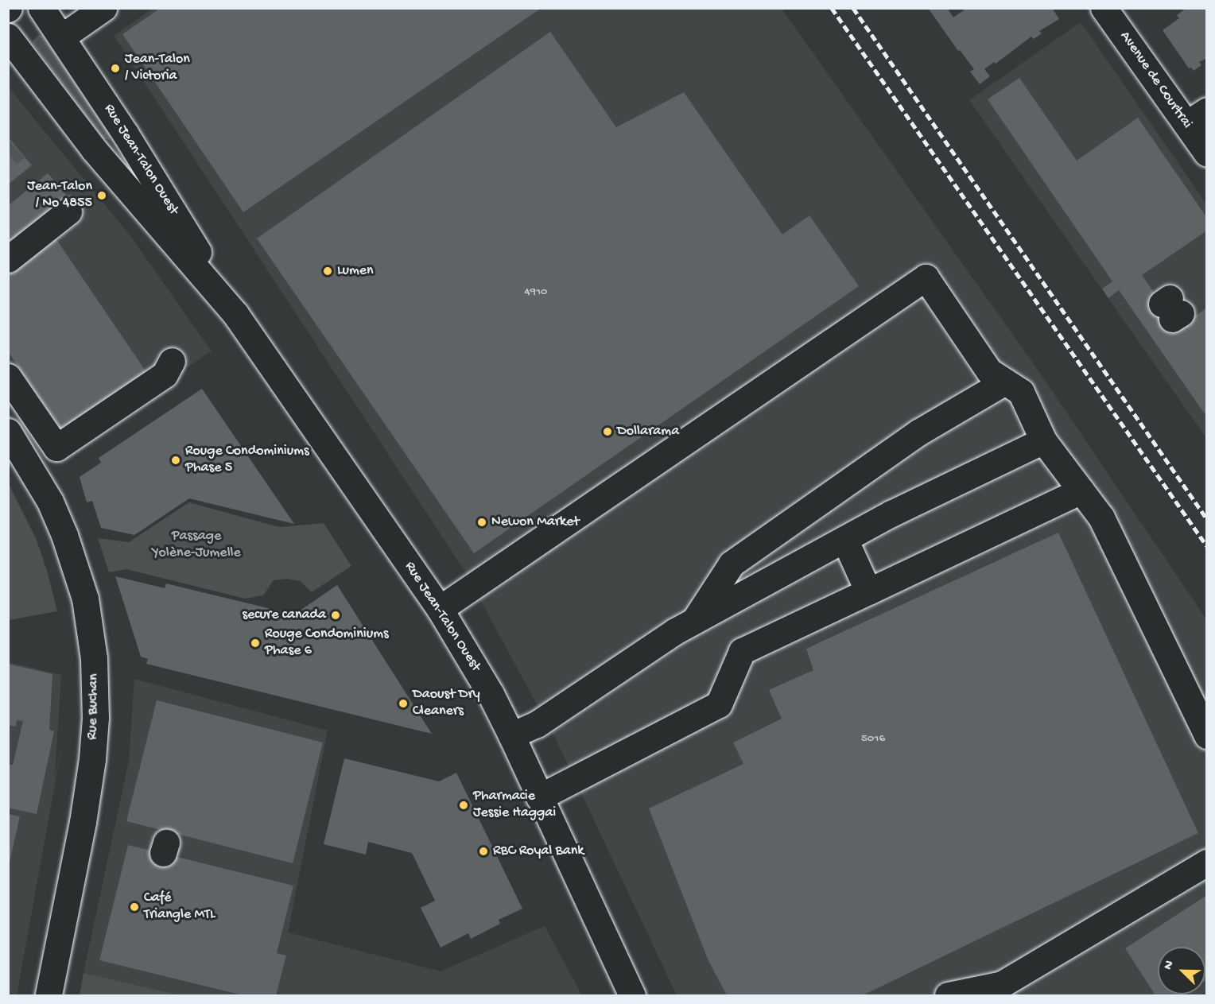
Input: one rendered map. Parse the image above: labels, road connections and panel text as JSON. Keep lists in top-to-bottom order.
{
  "streets": {
    "main road": ["Avenue de Courtrai", "Rue Jean-Talon Ouest", "Rue Buchan"]
  },
  "parks": ["Passage Yolène-Jumelle"],
  "places": [
    "Jean-Talon / Victoria",
    "Jean-Talon / No 4855",
    "Lumen",
    "Dollarama",
    "Rouge Condominiums Phase 5",
    "Newon Market",
    "secure canada",
    "Rouge Condominiums Phase 6",
    "Daoust Dry Cleaners",
    "Pharmacie Jessie Haggai",
    "RBC Royal Bank",
    "Café Triangle MTL"
  ],
  "house_numbers": ["4910", "5016"],
  "north": "top left"
}
